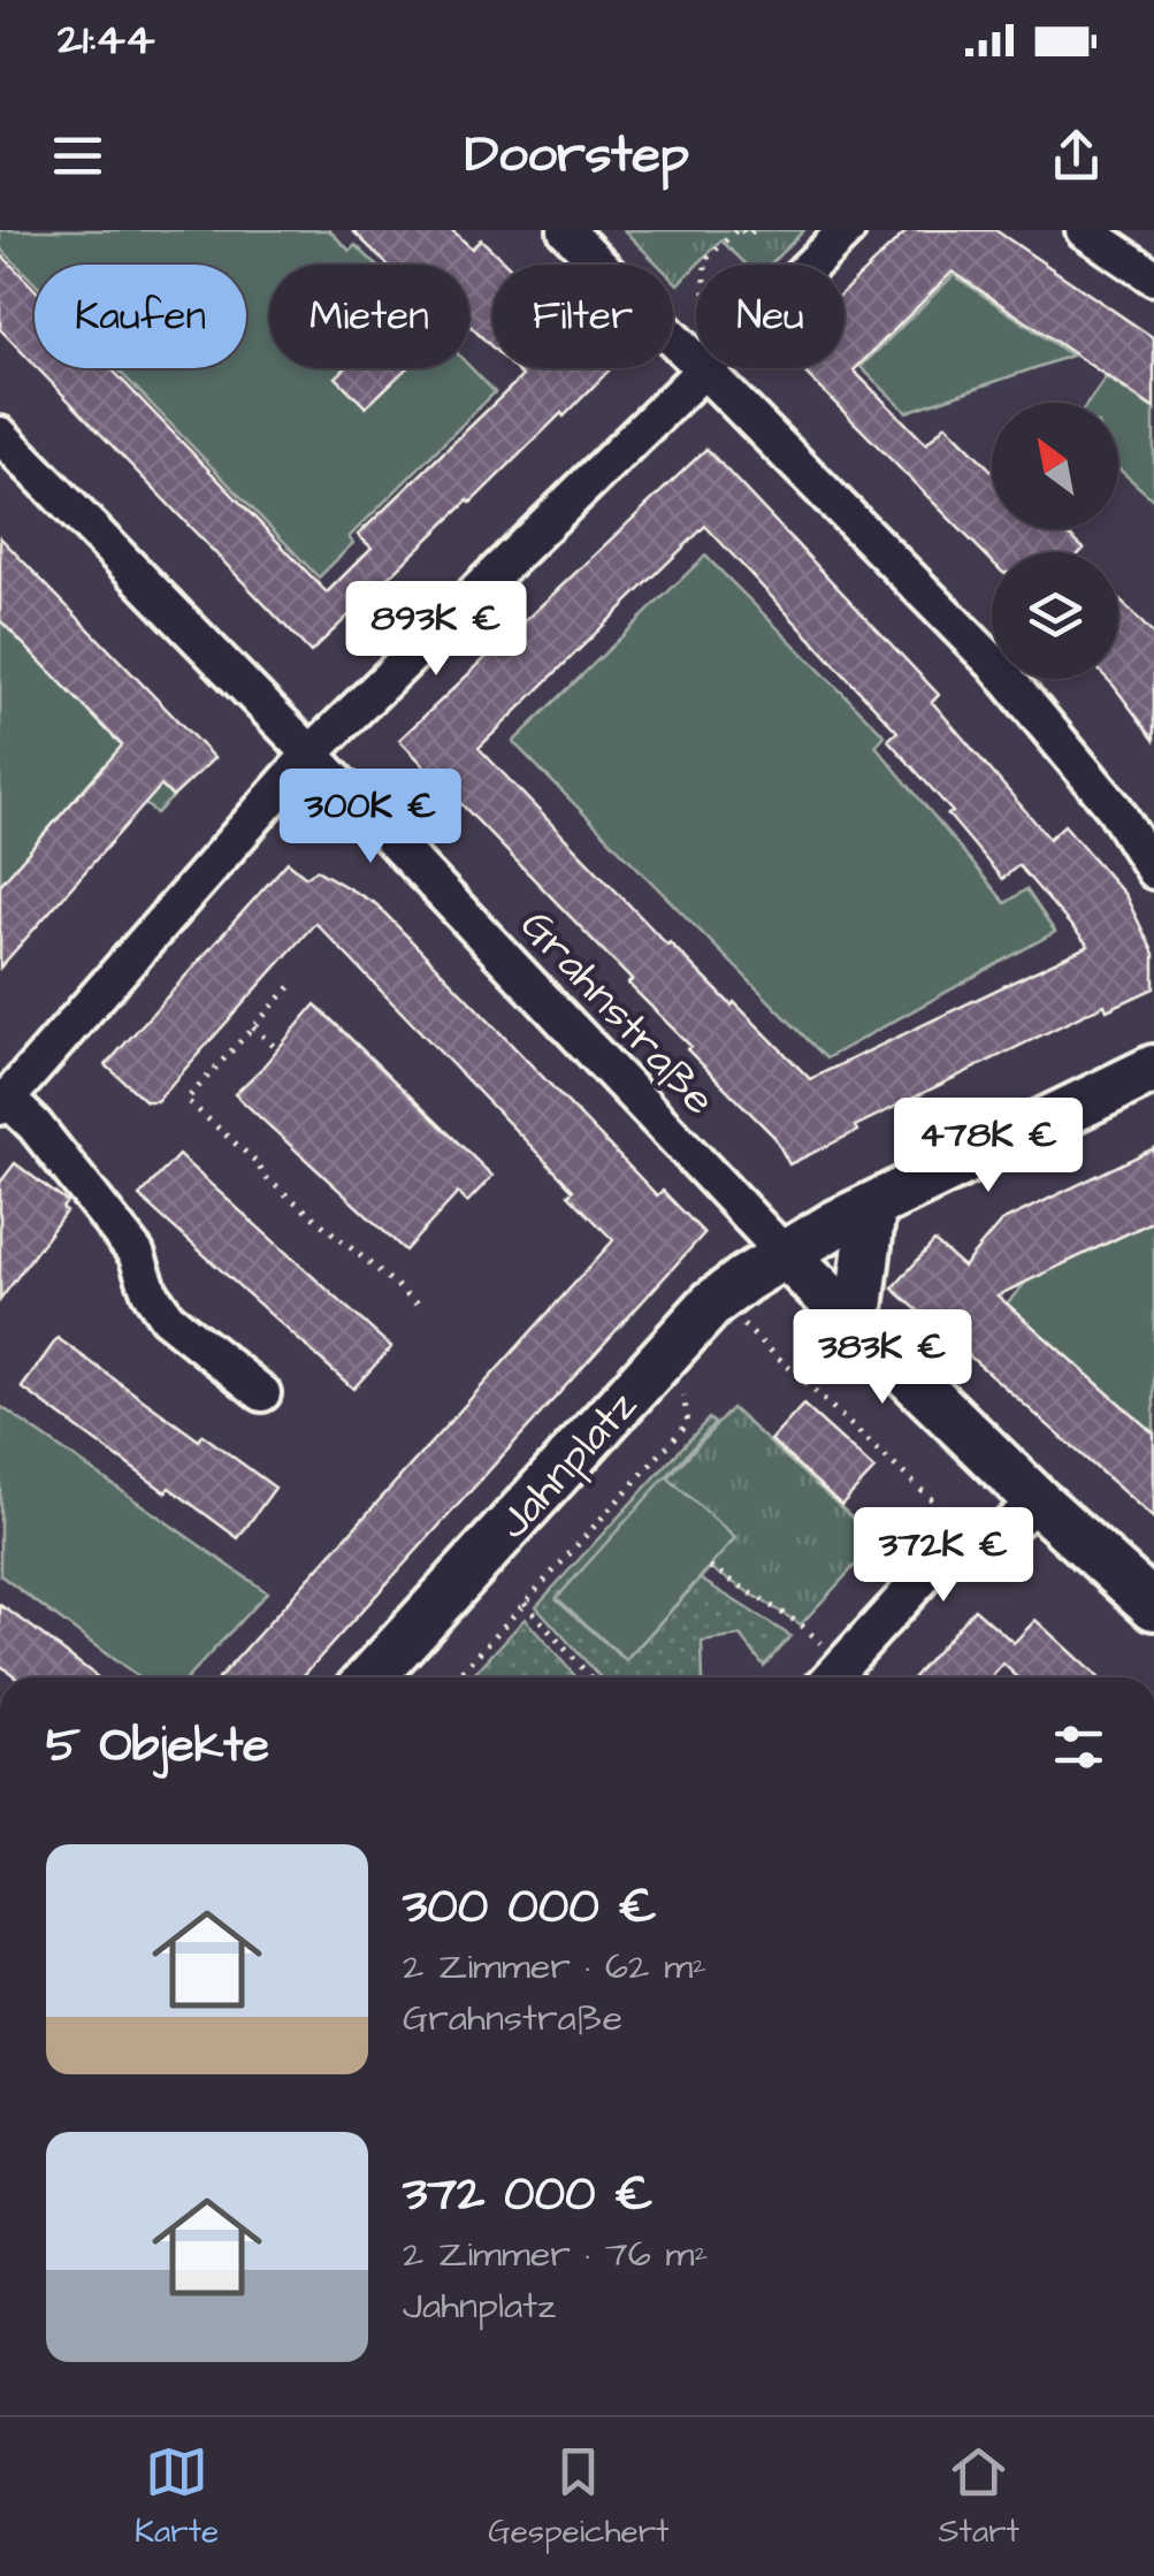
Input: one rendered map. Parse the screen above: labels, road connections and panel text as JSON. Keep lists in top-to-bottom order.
{
  "streets": {
    "street": ["Grahnstraße", "Jahnplatz"]
  },
  "crossings": [
    ["Grahnstraße", "Jahnplatz"]
  ],
  "north": "top left",
  "page": {
    "status": "21:44",
    "header": "Doorstep",
    "chip": [
      "Kaufen",
      "Mieten",
      "Filter",
      "Neu"
    ],
    "price": [
      "893K €",
      "300K €",
      "478K €",
      "383K €",
      "372K €"
    ],
    "heading": "5 Objekte",
    "list": [
      {
        "name": "300 000 €",
        "note": "2 Zimmer · 62 m² · Grahnstraße"
      },
      {
        "name": "372 000 €",
        "note": "2 Zimmer · 76 m² · Jahnplatz"
      }
    ],
    "tabs": ["Karte", "Gespeichert", "Start"]
  }
}
